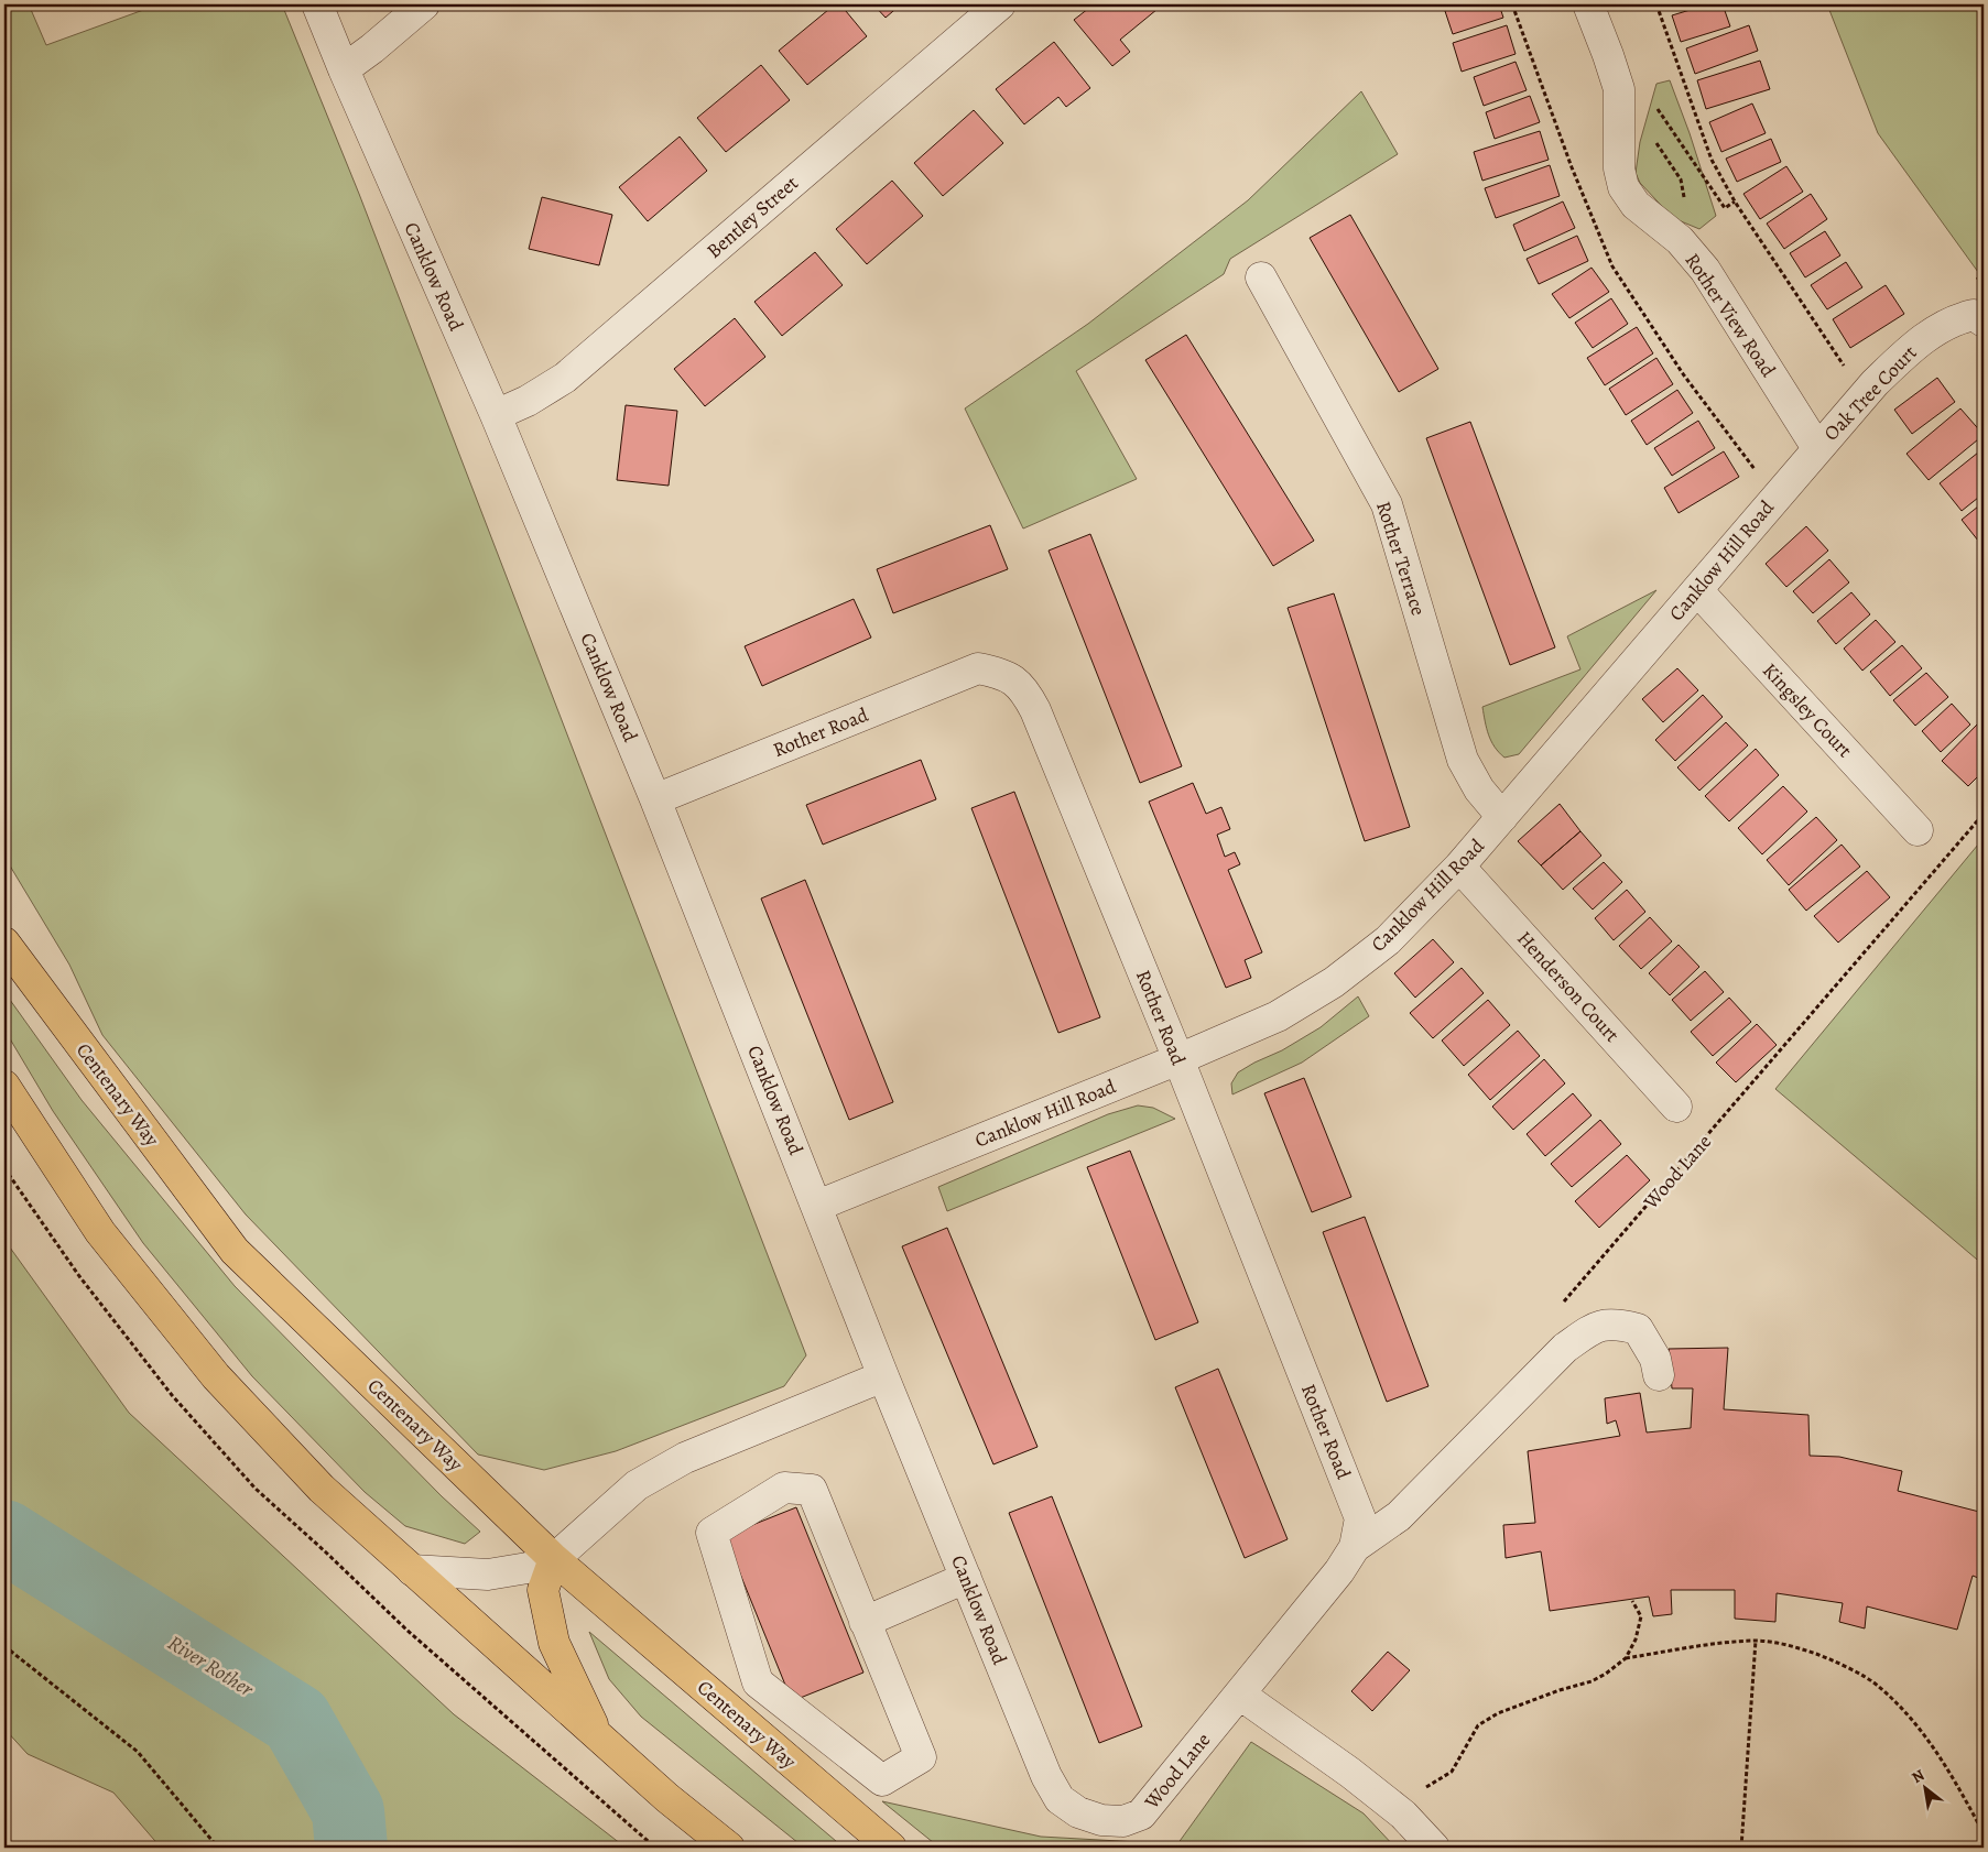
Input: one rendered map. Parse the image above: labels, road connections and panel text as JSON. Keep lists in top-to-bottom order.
{
  "streets": {
    "main road": ["Centenary Way"],
    "street": [
      "Bentley Street",
      "Canklow Road",
      "Rother View Road",
      "Oak Tree Court",
      "Rother Terrace",
      "Canklow Hill Road",
      "Kingsley Court",
      "Rother Road",
      "Henderson Court",
      "Wood Lane"
    ]
  },
  "crossings": [
    ["Bentley Street", "Canklow Road"],
    ["Canklow Road", "Canklow Hill Road"],
    ["Canklow Road", "Rother Road"],
    ["Canklow Road", "Wood Lane"],
    ["Rother View Road", "Oak Tree Court"],
    ["Rother View Road", "Canklow Hill Road"],
    ["Oak Tree Court", "Canklow Hill Road"],
    ["Rother Terrace", "Canklow Hill Road"],
    ["Canklow Hill Road", "Kingsley Court"],
    ["Canklow Hill Road", "Rother Road"],
    ["Canklow Hill Road", "Henderson Court"],
    ["Rother Road", "Wood Lane"]
  ],
  "water": ["River Rother"],
  "north": "top left"
}
